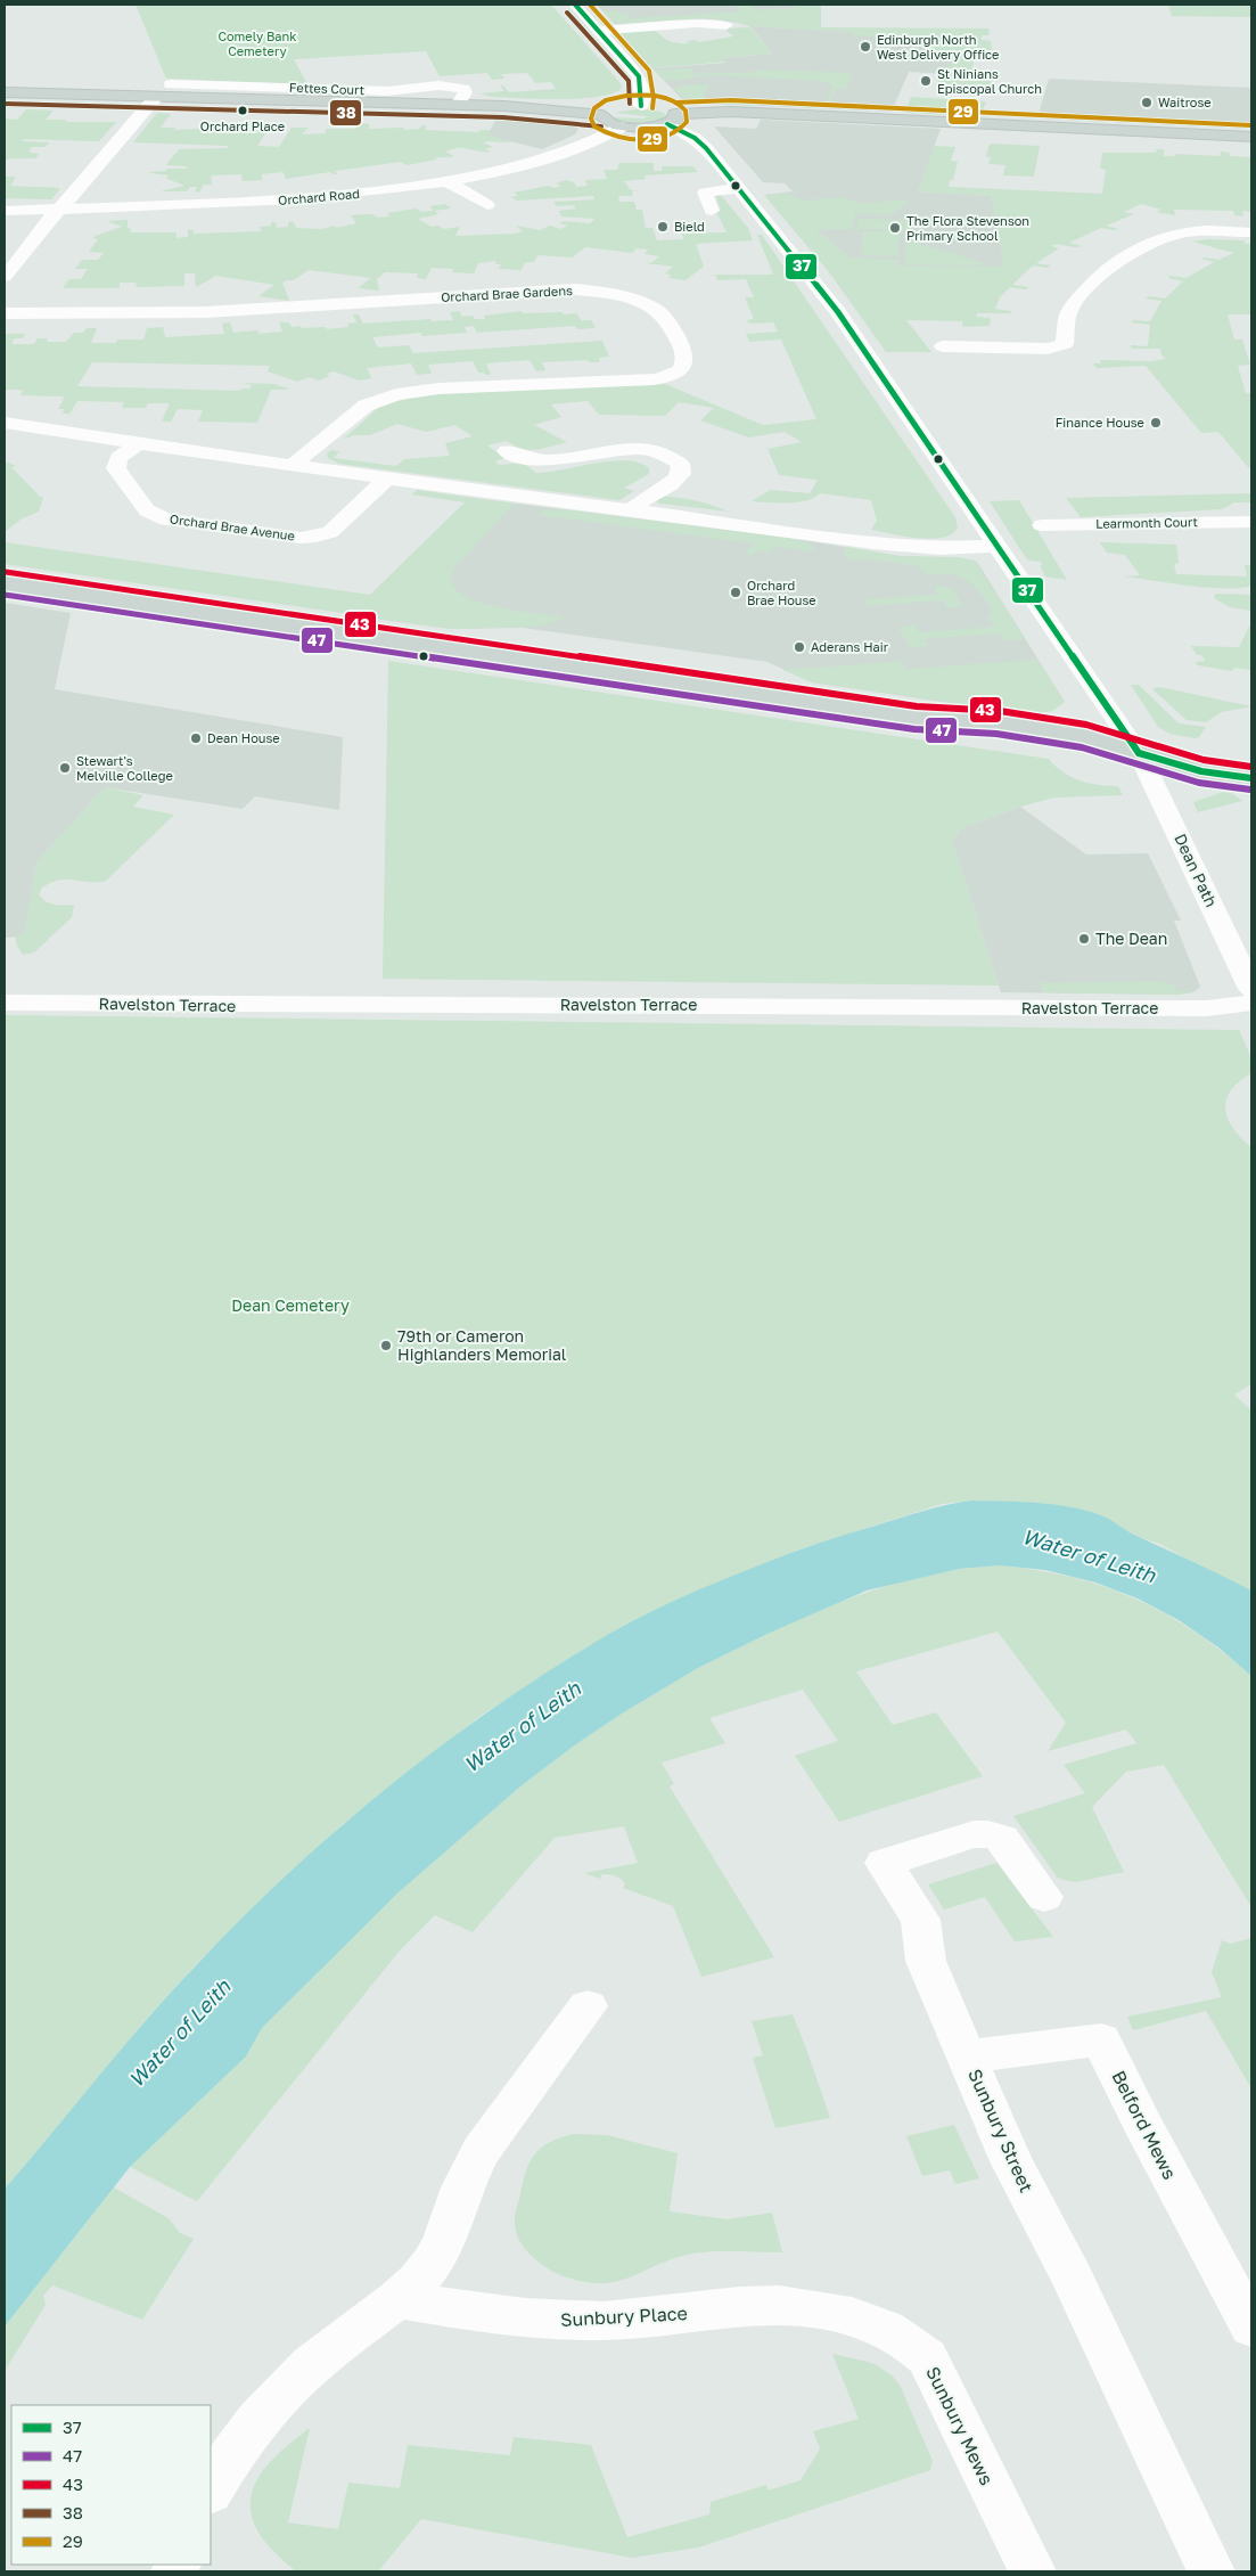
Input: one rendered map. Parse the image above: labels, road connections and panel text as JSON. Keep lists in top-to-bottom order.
{
  "streets": {
    "street": [
      "Fettes Court",
      "Orchard Road",
      "Orchard Brae Gardens",
      "Learmonth Court",
      "Orchard Brae Avenue",
      "Dean Path",
      "Ravelston Terrace",
      "Belford Mews",
      "Sunbury Street",
      "Sunbury Place",
      "Sunbury Mews"
    ]
  },
  "crossings": [
    ["Belford Mews", "Sunbury Street"],
    ["Sunbury Place", "Sunbury Mews"]
  ],
  "water": ["Water of Leith"],
  "parks": ["Comely Bank Cemetery", "Dean Cemetery"],
  "places": [
    "Edinburgh North West Delivery Office",
    "St Ninians Episcopal Church",
    "Waitrose",
    "Orchard Place",
    "Bield",
    "The Flora Stevenson Primary School",
    "Finance House",
    "Orchard Brae House",
    "Aderans Hair",
    "Dean House",
    "Stewart's Melville College",
    "The Dean",
    "79th or Cameron Highlanders Memorial"
  ],
  "lines": [
    "transit line 37",
    "transit line 29",
    "transit line 38",
    "transit line 43",
    "transit line 47"
  ],
  "legend": [
    "37",
    "47",
    "43",
    "38",
    "29"
  ]
}
